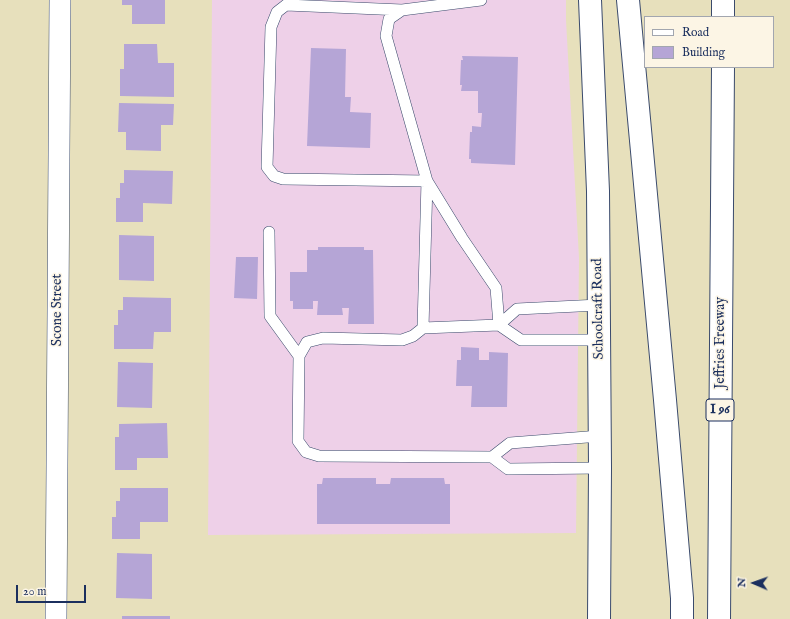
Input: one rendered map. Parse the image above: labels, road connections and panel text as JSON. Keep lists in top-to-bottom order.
{
  "streets": {
    "main road": ["Schoolcraft Road", "Jeffries Freeway", "I 96"],
    "street": ["Scone Street"]
  },
  "legend": ["Road", "Building"],
  "scale_bar": "20 m",
  "north": "left"
}
